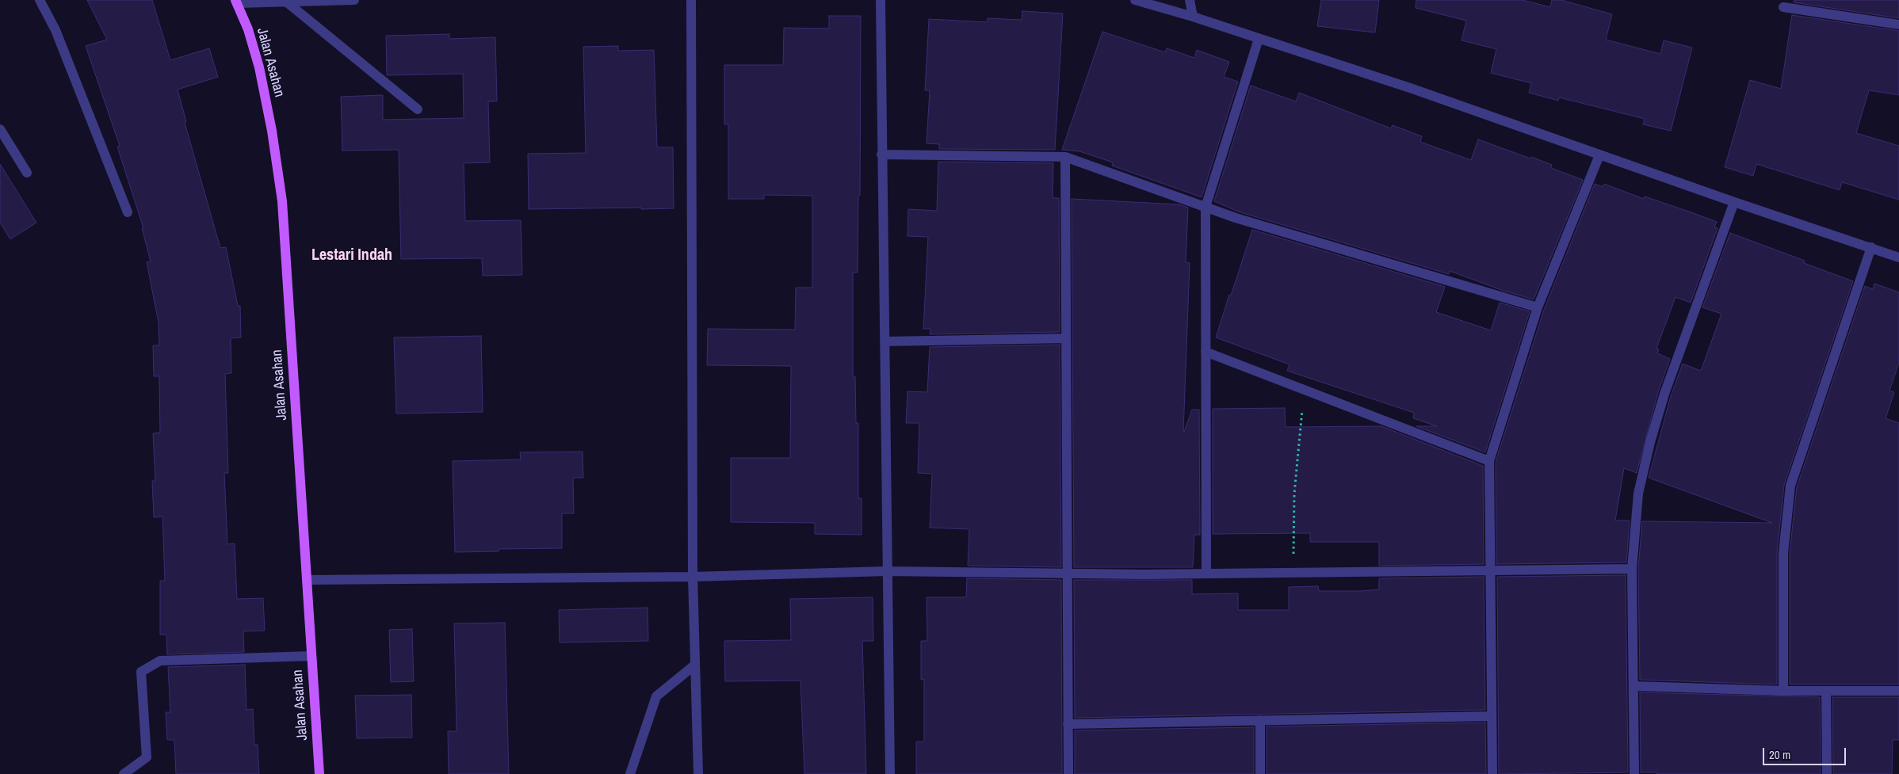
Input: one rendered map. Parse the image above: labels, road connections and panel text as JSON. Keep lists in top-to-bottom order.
{
  "streets": {
    "main road": ["Jalan Asahan"]
  },
  "districts": ["Lestari Indah"],
  "scale_bar": "20 m"
}
